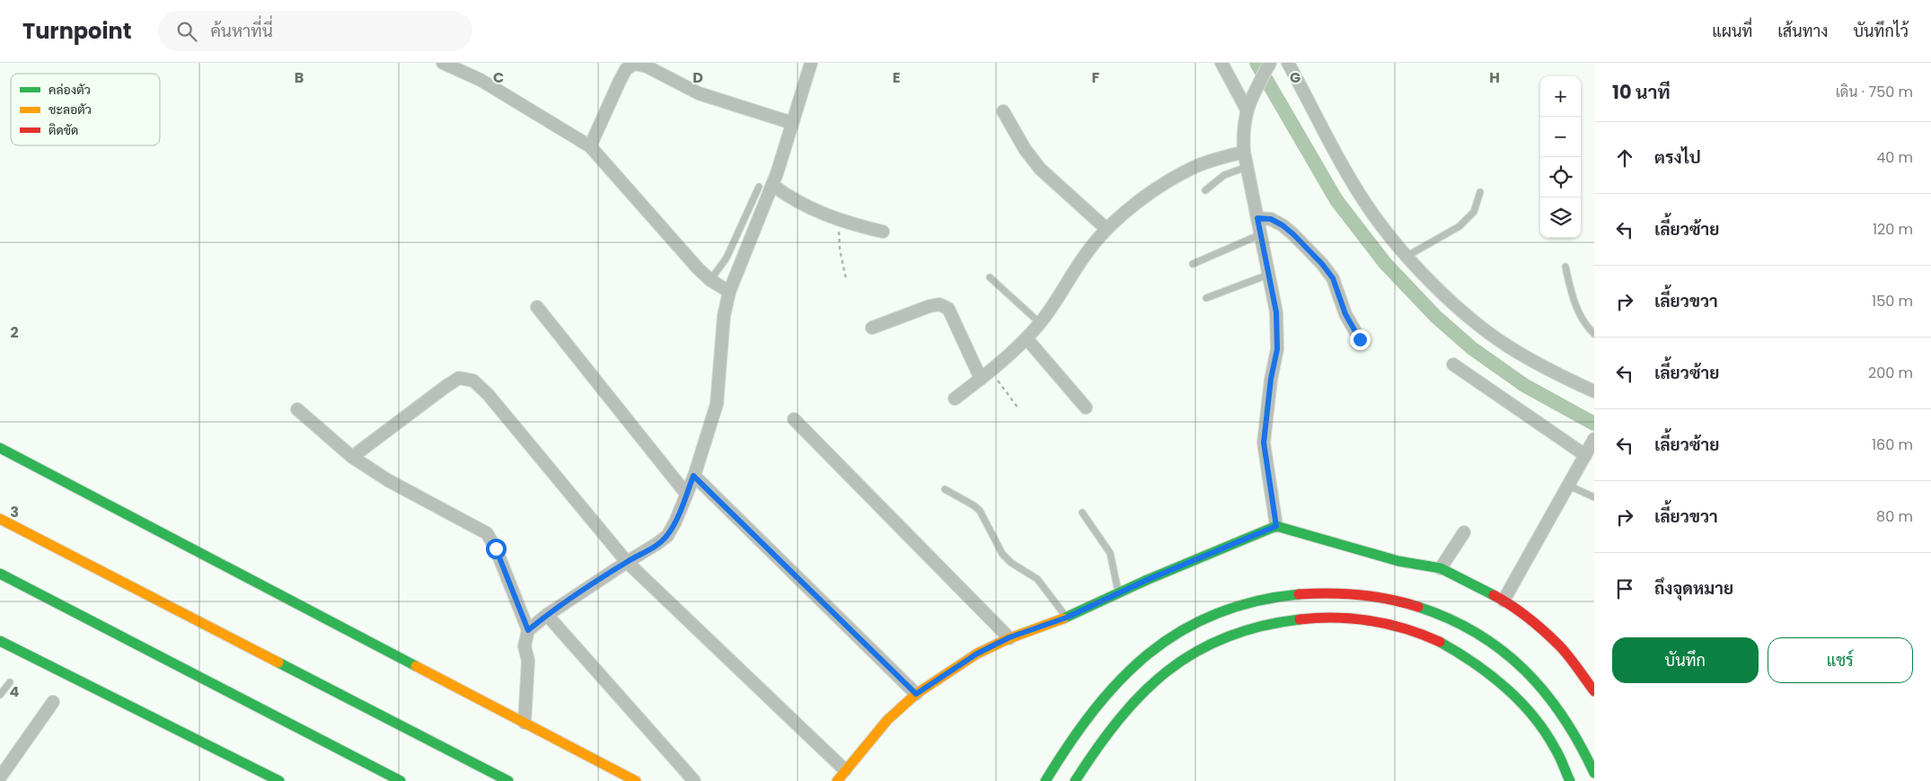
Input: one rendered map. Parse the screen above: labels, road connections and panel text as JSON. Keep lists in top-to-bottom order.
{
  "legend": ["คล่องตัว", "ชะลอตัว", "ติดขัด"],
  "page": {
    "header": "Turnpoint",
    "search": "ค้นหาที่นี่",
    "nav": ["แผนที่", "เส้นทาง", "บันทึกไว้"],
    "heading": ["10 นาที", "เดิน · 750 m"],
    "map_buttons": ["+", "−"],
    "list": [
      ["ตรงไป", "40 m"],
      ["เลี้ยวซ้าย", "120 m"],
      ["เลี้ยวขวา", "150 m"],
      ["เลี้ยวซ้าย", "200 m"],
      ["เลี้ยวซ้าย", "160 m"],
      ["เลี้ยวขวา", "80 m"],
      "ถึงจุดหมาย"
    ],
    "buttons": ["บันทึก", "แชร์"]
  },
  "grid": {
    "columns": [
      "B",
      "C",
      "D",
      "E",
      "F",
      "G",
      "H"
    ],
    "rows": ["2", "3", "4"]
  }
}
